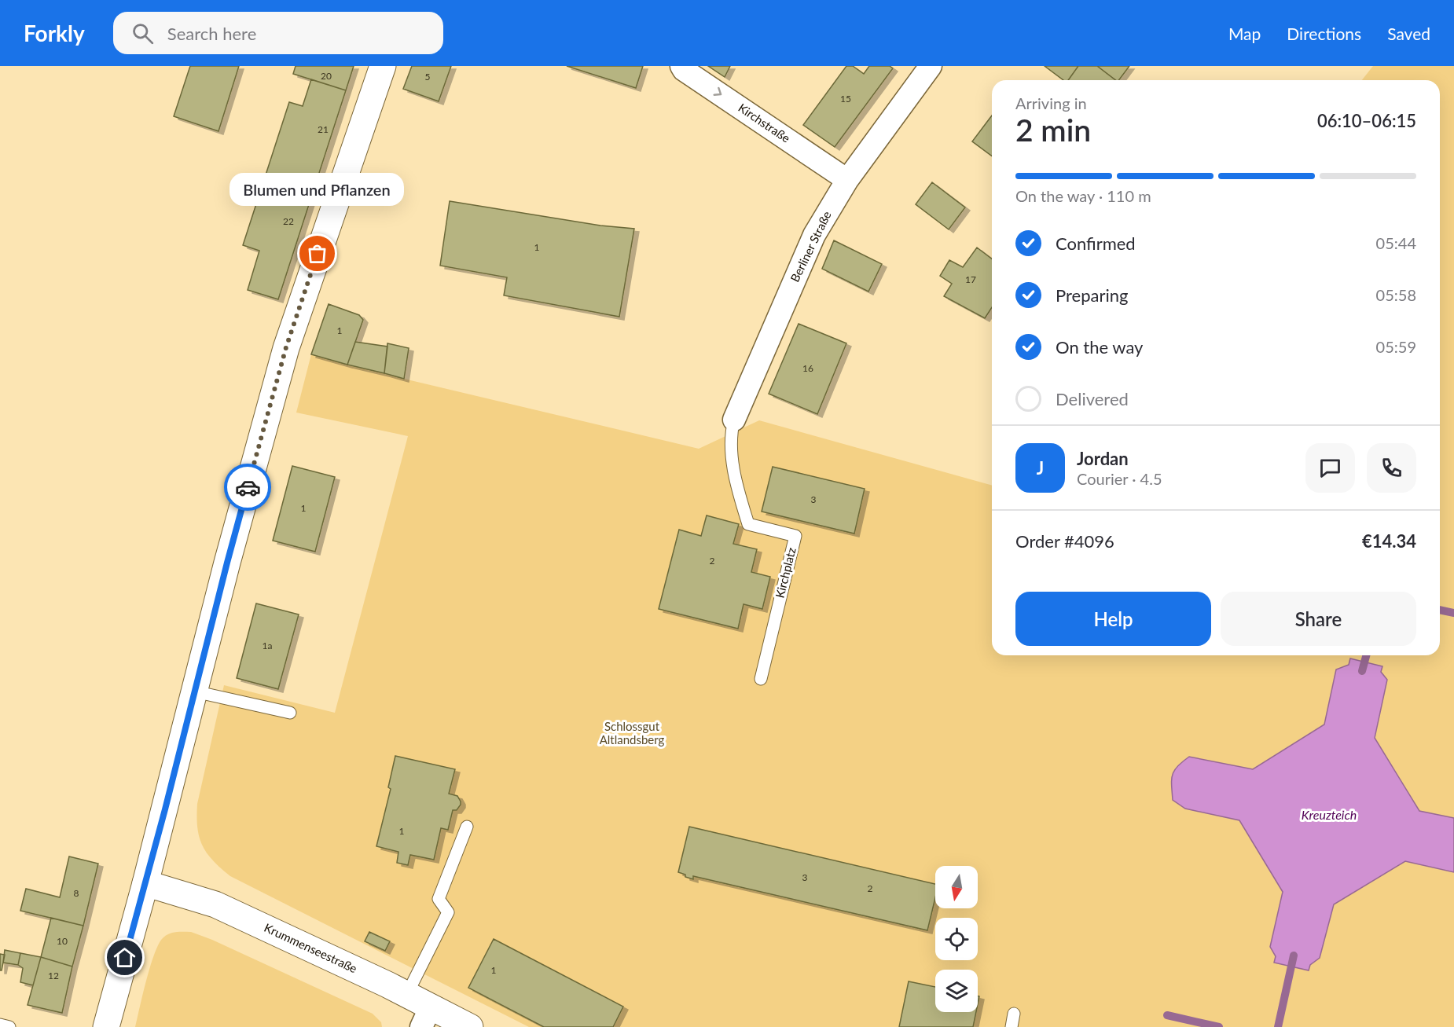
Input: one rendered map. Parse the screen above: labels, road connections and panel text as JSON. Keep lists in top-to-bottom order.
{
  "streets": {
    "main road": ["Krummenseestraße"],
    "street": ["Kirchstraße", "Berliner Straße"],
    "lane": ["Kirchplatz"]
  },
  "crossings": [
    ["Kirchstraße", "Berliner Straße"],
    ["Berliner Straße", "Kirchplatz"]
  ],
  "one_way": ["Kirchstraße"],
  "water": ["Kreuzteich"],
  "parks": ["Schlossgut Altlandsberg"],
  "places": ["Blumen und Pflanzen"],
  "house_numbers": [
    "20",
    "5",
    "15",
    "21",
    "22",
    "1",
    "17",
    "1",
    "16",
    "3",
    "1",
    "2",
    "1a",
    "1",
    "3",
    "2",
    "8",
    "10",
    "1",
    "12"
  ],
  "north": "bottom",
  "page": {
    "header": "Forkly",
    "search": "Search here",
    "nav": ["Map", "Directions", "Saved"],
    "heading": ["2 min", "Arriving in", "06:10–06:15"],
    "panel": [
      "Jordan",
      "Courier · 4.5",
      "Order #4096",
      "€14.34"
    ],
    "bar": "On the way · 110 m",
    "bubble": "Blumen und Pflanzen",
    "list": [
      ["Confirmed", "05:44"],
      ["Preparing", "05:58"],
      ["On the way", "05:59"],
      "Delivered"
    ],
    "round": "J",
    "buttons": ["Help", "Share"]
  }
}
